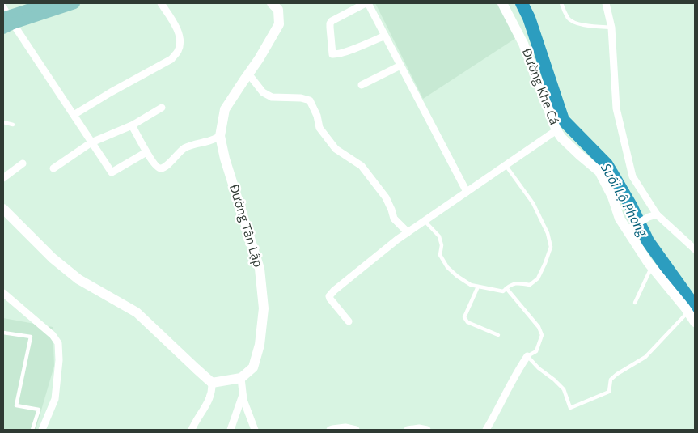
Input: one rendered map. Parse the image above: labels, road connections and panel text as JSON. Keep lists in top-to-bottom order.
{
  "streets": {
    "street": ["Đường Khe Cá", "Đường Tân Lập"]
  },
  "water": ["Suối Lộ Phong"]
}
